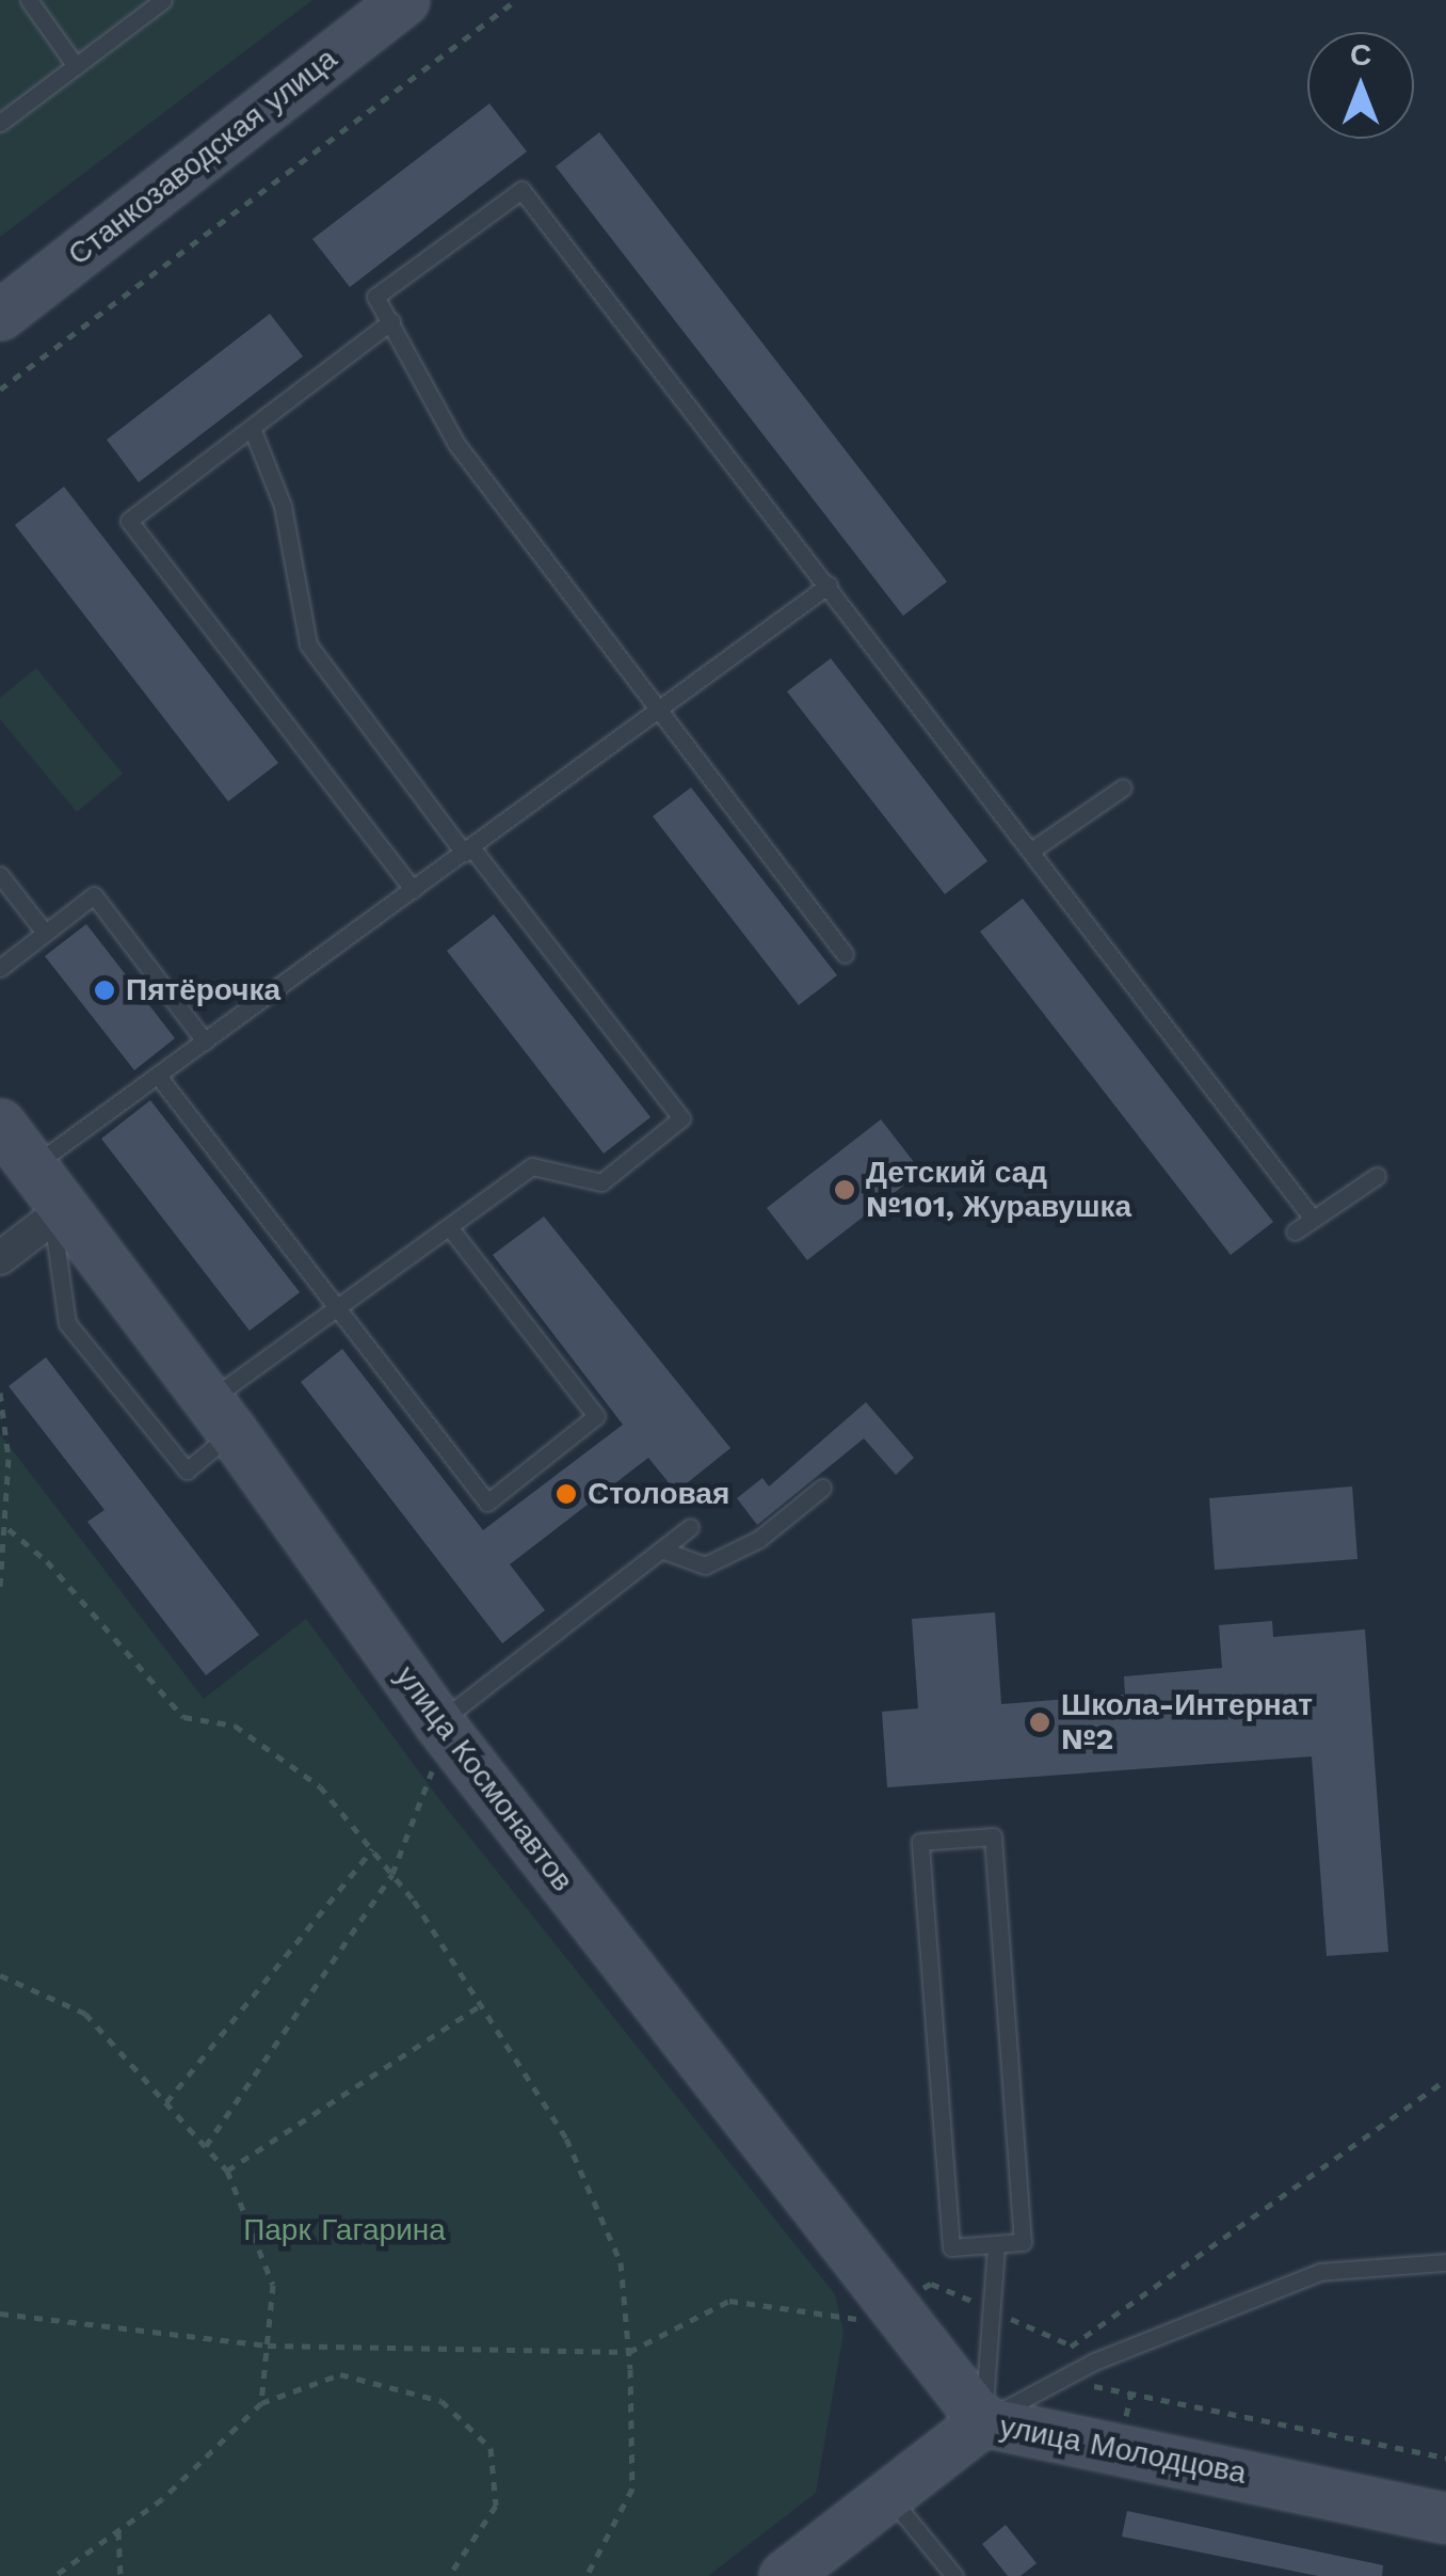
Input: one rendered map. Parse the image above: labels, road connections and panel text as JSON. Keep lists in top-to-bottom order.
{
  "streets": {
    "street": ["Станкозаводская улица", "улица Космонавтов", "улица Молодцова"]
  },
  "crossings": [
    ["улица Космонавтов", "улица Молодцова"]
  ],
  "parks": ["Парк Гагарина"],
  "places": [
    "Пятёрочка",
    "Детский сад №101, Журавушка",
    "Столовая",
    "Школа-Интернат №2"
  ],
  "north": "top"
}
